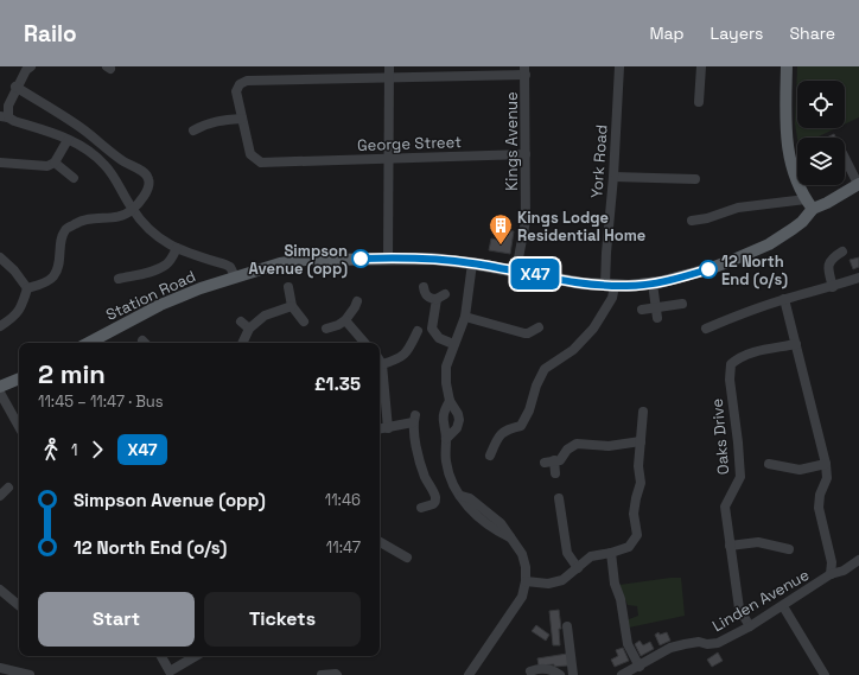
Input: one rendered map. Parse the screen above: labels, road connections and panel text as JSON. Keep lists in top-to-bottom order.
{
  "streets": {
    "main road": ["Station Road"],
    "street": [
      "Kings Avenue",
      "George Street",
      "York Road",
      "Oaks Drive",
      "Linden Avenue"
    ]
  },
  "crossings": [
    ["Kings Avenue", "George Street"],
    ["Kings Avenue", "Station Road"],
    ["York Road", "Station Road"],
    ["Oaks Drive", "Linden Avenue"]
  ],
  "places": {
    "building": ["Kings Lodge Residential Home"],
    "other": ["Simpson Avenue (opp)", "12 North End (o/s)"]
  },
  "lines": ["bus line X47"],
  "page": {
    "header": "Railo",
    "nav": ["Map", "Layers", "Share"],
    "on_map": "X47",
    "heading": ["2 min", "11:45 – 11:47 · Bus", "£1.35"],
    "legs": ["1", "X47"],
    "list": [
      {
        "name": "Simpson Avenue (opp)",
        "value": "11:46"
      },
      {
        "name": "12 North End (o/s)",
        "value": "11:47"
      }
    ],
    "buttons": ["Start", "Tickets"]
  }
}
